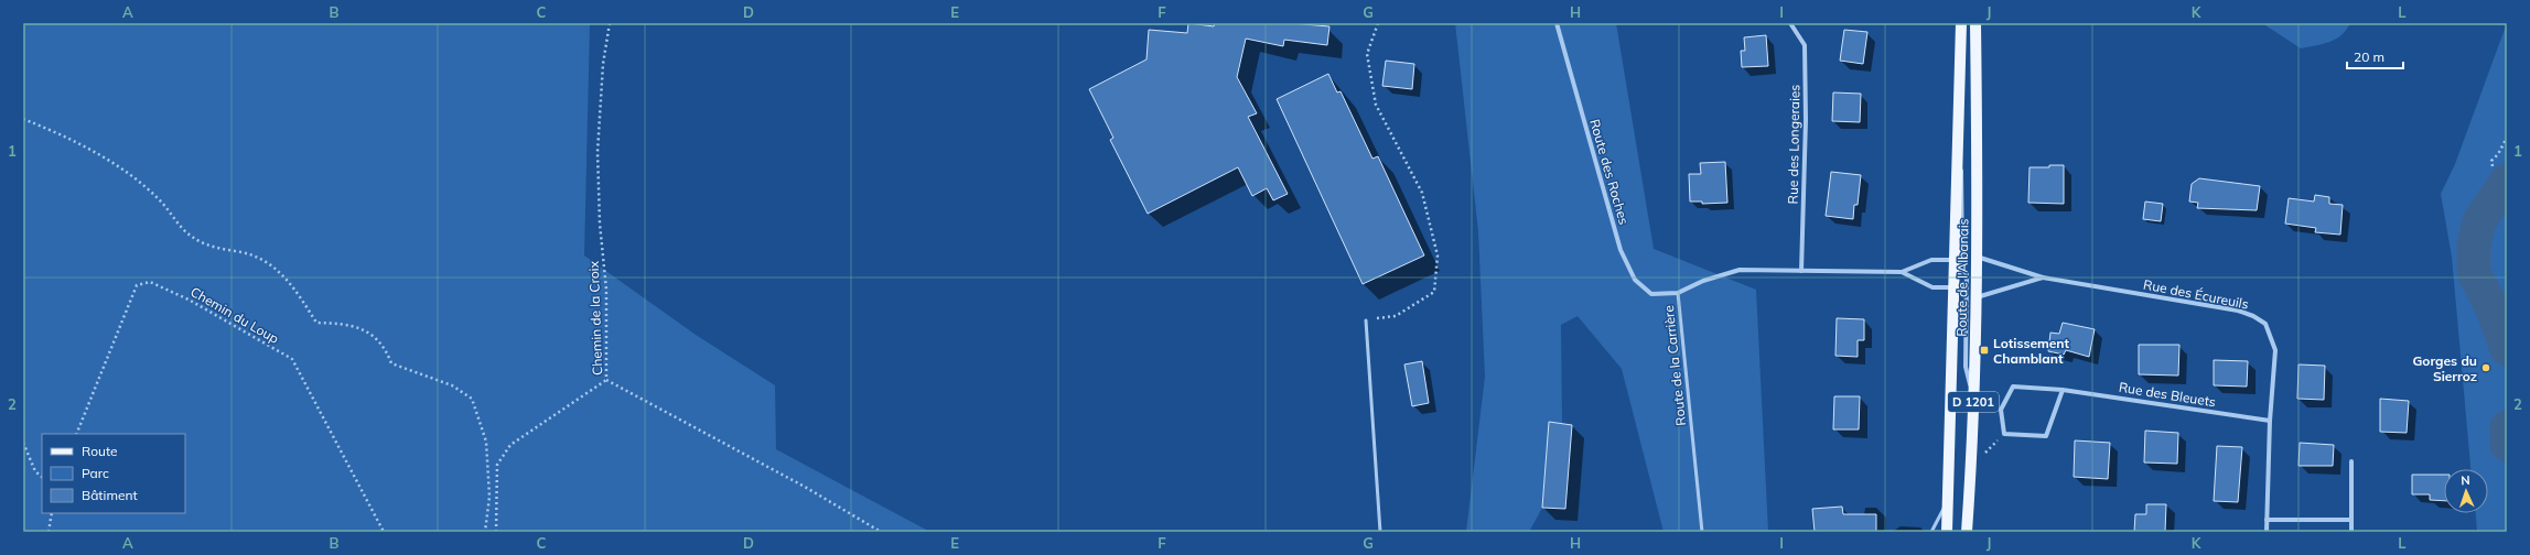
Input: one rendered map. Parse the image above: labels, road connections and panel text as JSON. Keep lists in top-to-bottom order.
{
  "streets": {
    "main road": ["Route de l'Albanais", "D 1201"],
    "street": [
      "Rue des Longeraies",
      "Route des Roches",
      "Rue des Écureuils",
      "Route de la Carrière",
      "Rue des Bleuets"
    ],
    "path": ["Chemin du Loup", "Chemin de la Croix"]
  },
  "crossings": [
    ["Rue des Longeraies", "Route de la Carrière"],
    ["Route des Roches", "Route de la Carrière"],
    ["Route de l'Albanais", "Rue des Écureuils"],
    ["Route de l'Albanais", "Route de la Carrière"],
    ["Rue des Écureuils", "Rue des Bleuets"]
  ],
  "places": {
    "transit": ["Lotissement Chamblant"],
    "other": ["Gorges du Sierroz"]
  },
  "legend": ["Route", "Parc", "Bâtiment"],
  "scale_bar": "20 m",
  "north": "top",
  "grid": {
    "columns": [
      "A",
      "B",
      "C",
      "D",
      "E",
      "F",
      "G",
      "H",
      "I",
      "J",
      "K",
      "L"
    ],
    "rows": ["1", "2"]
  }
}
